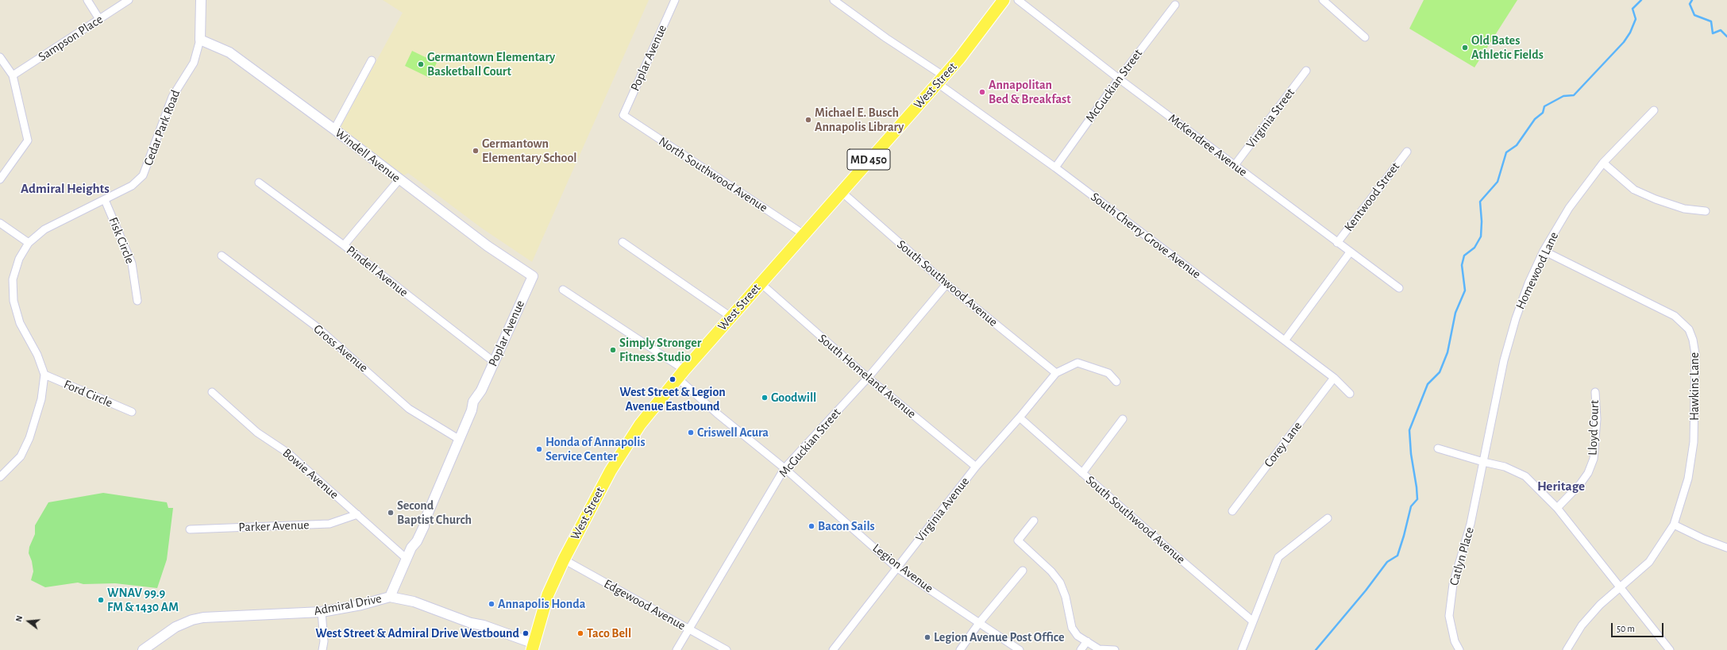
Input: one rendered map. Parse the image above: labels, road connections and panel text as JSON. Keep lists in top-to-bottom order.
{
  "streets": {
    "main road": ["West Street", "MD 450"],
    "street": [
      "Sampson Place",
      "Poplar Avenue",
      "McGuckian Street",
      "Virginia Street",
      "Cedar Park Road",
      "McKendree Avenue",
      "Windell Avenue",
      "North Southwood Avenue",
      "Kentwood Street",
      "South Cherry Grove Avenue",
      "Fisk Circle",
      "Homewood Lane",
      "Pindell Avenue",
      "South Southwood Avenue",
      "Gross Avenue",
      "South Homeland Avenue",
      "Hawkins Lane",
      "Ford Circle",
      "Lloyd Court",
      "Corey Lane",
      "Bowie Avenue",
      "Virginia Avenue",
      "Parker Avenue",
      "Catlyn Place",
      "Legion Avenue",
      "Admiral Drive",
      "Edgewood Avenue"
    ]
  },
  "crossings": [
    ["Poplar Avenue", "Windell Avenue"],
    ["Poplar Avenue", "North Southwood Avenue"],
    ["Poplar Avenue", "Pindell Avenue"],
    ["Poplar Avenue", "Gross Avenue"],
    ["Poplar Avenue", "Bowie Avenue"],
    ["Poplar Avenue", "Admiral Drive"],
    ["West Street", "North Southwood Avenue"],
    ["West Street", "South Cherry Grove Avenue"],
    ["West Street", "South Southwood Avenue"],
    ["West Street", "South Homeland Avenue"],
    ["West Street", "Legion Avenue"],
    ["West Street", "Admiral Drive"],
    ["West Street", "Edgewood Avenue"],
    ["McGuckian Street", "McKendree Avenue"],
    ["McGuckian Street", "South Cherry Grove Avenue"],
    ["McGuckian Street", "South Southwood Avenue"],
    ["McGuckian Street", "South Homeland Avenue"],
    ["McGuckian Street", "Legion Avenue"],
    ["McGuckian Street", "Edgewood Avenue"],
    ["Virginia Street", "McKendree Avenue"],
    ["Cedar Park Road", "Windell Avenue"],
    ["Cedar Park Road", "Fisk Circle"],
    ["Cedar Park Road", "Ford Circle"],
    ["McKendree Avenue", "Kentwood Street"],
    ["Kentwood Street", "South Cherry Grove Avenue"],
    ["South Cherry Grove Avenue", "Corey Lane"],
    ["Homewood Lane", "Hawkins Lane"],
    ["Homewood Lane", "Catlyn Place"],
    ["South Southwood Avenue", "Virginia Avenue"],
    ["South Homeland Avenue", "Virginia Avenue"],
    ["Bowie Avenue", "Parker Avenue"],
    ["Virginia Avenue", "Legion Avenue"]
  ],
  "districts": ["Admiral Heights", "Heritage"],
  "places": [
    "Old Bates Athletic Fields",
    "Germantown Elementary Basketball Court",
    "Annapolitan Bed & Breakfast",
    "Michael E. Busch Annapolis Library",
    "Germantown Elementary School",
    "Simply Stronger Fitness Studio",
    "West Street & Legion Avenue Eastbound",
    "Goodwill",
    "Criswell Acura",
    "Honda of Annapolis Service Center",
    "Second Baptist Church",
    "Bacon Sails",
    "WNAV 99.9 FM & 1430 AM",
    "Annapolis Honda",
    "West Street & Admiral Drive Westbound",
    "Taco Bell",
    "Legion Avenue Post Office"
  ],
  "scale_bar": "50 m",
  "north": "left"
}
